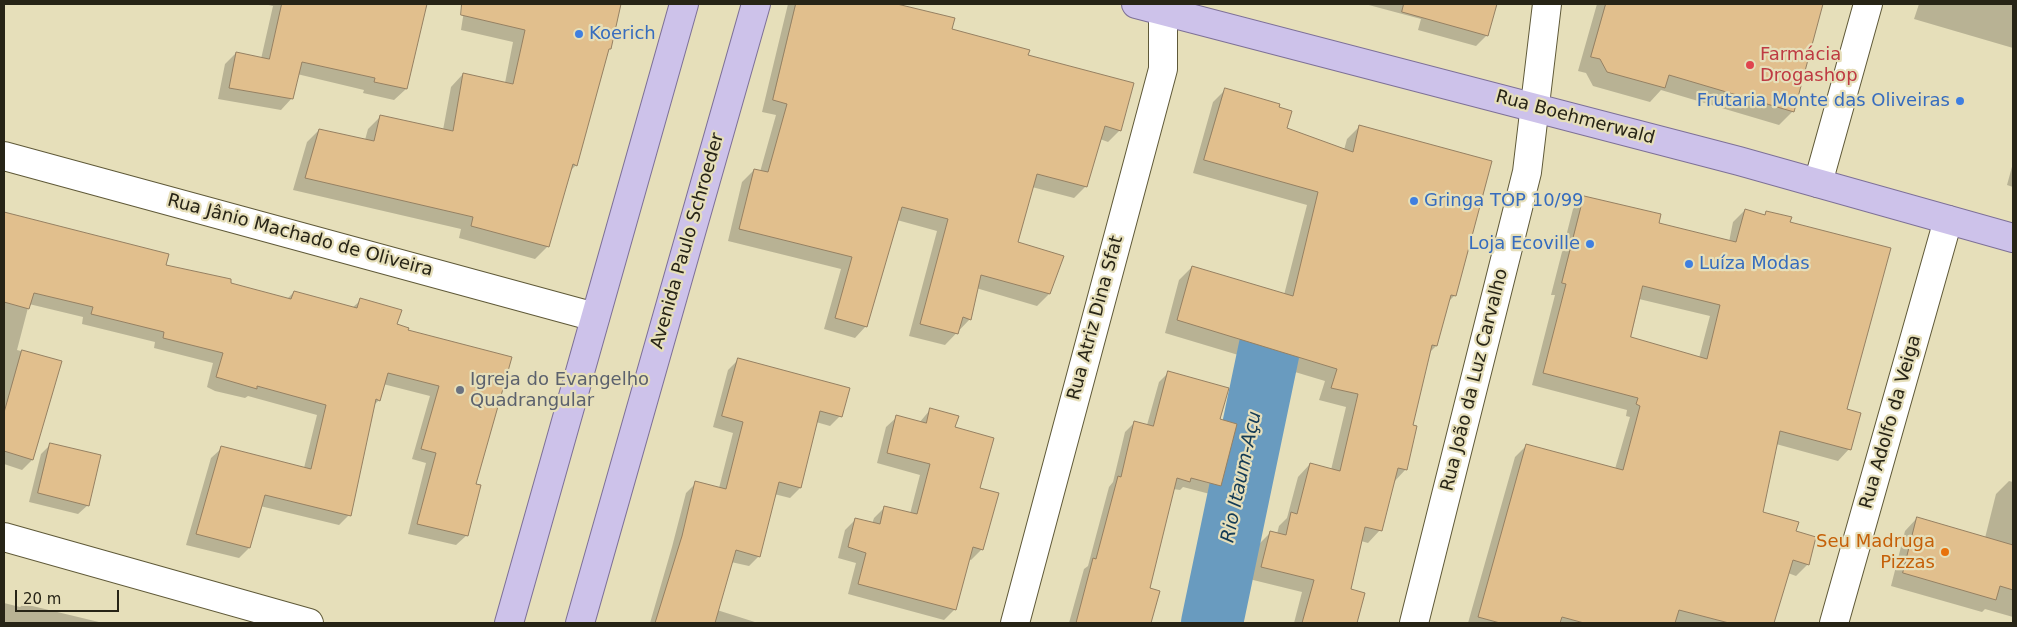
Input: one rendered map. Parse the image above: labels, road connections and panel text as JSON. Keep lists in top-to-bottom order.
{
  "streets": {
    "main road": ["Rua Boehmerwald", "Avenida Paulo Schroeder"],
    "street": [
      "Rua Jânio Machado de Oliveira",
      "Rua Atriz Dina Sfat",
      "Rua João da Luz Carvalho",
      "Rua Adolfo da Veiga"
    ]
  },
  "crossings": [
    ["Rua Boehmerwald", "Rua Atriz Dina Sfat"],
    ["Rua Boehmerwald", "Rua João da Luz Carvalho"],
    ["Rua Boehmerwald", "Rua Adolfo da Veiga"]
  ],
  "water": ["Rio Itaum-Açu"],
  "places": [
    "Koerich",
    "Farmácia Drogashop",
    "Frutaria Monte das Oliveiras",
    "Gringa TOP 10/99",
    "Loja Ecoville",
    "Luíza Modas",
    "Igreja do Evangelho Quadrangular",
    "Seu Madruga Pizzas"
  ],
  "scale_bar": "20 m"
}
